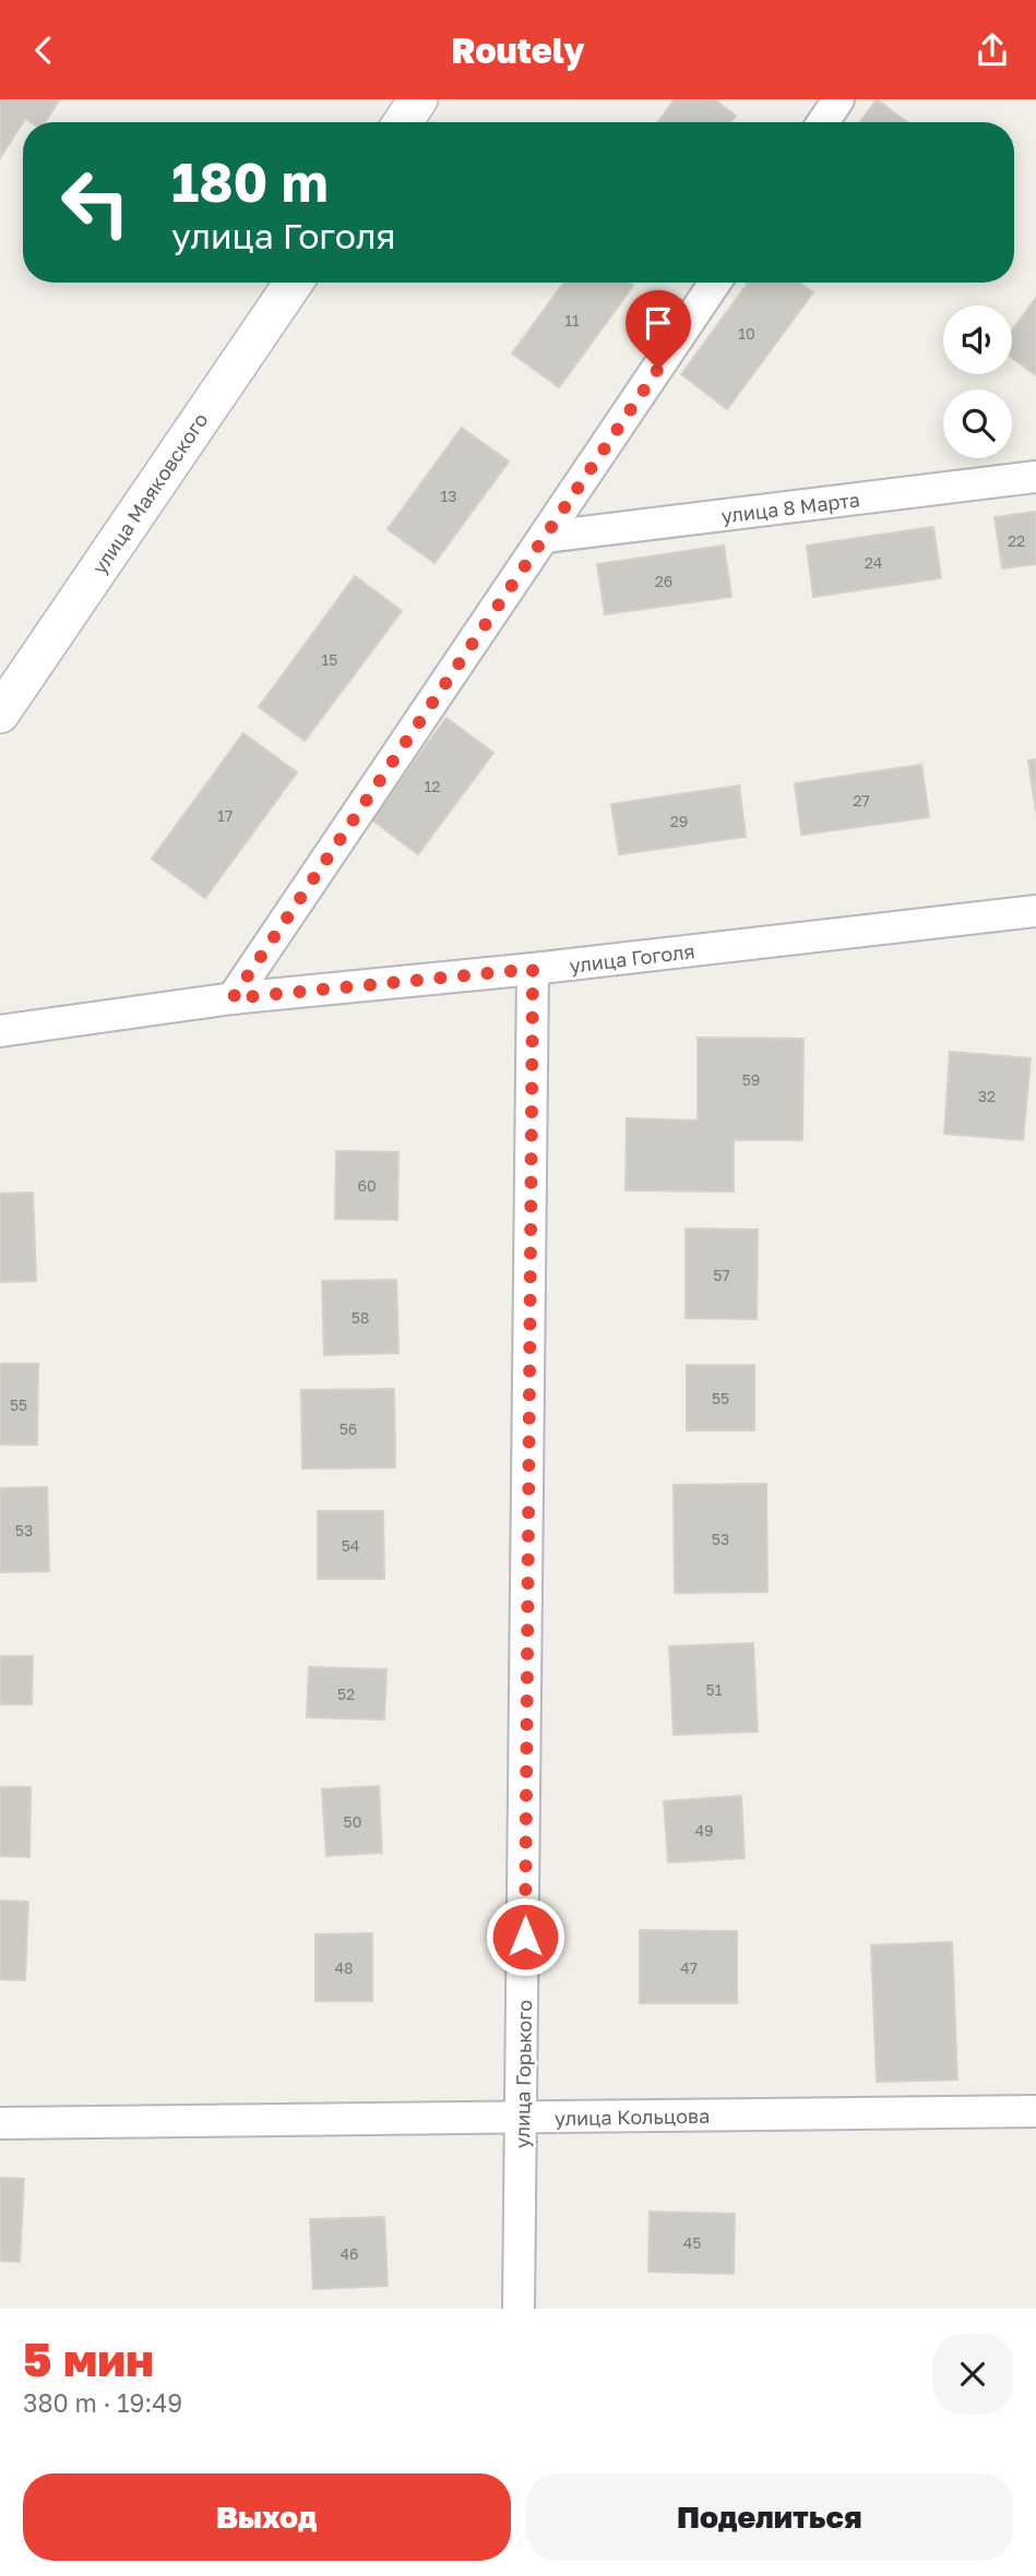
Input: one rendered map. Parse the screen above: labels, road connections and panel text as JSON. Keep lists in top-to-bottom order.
{
  "streets": {
    "street": [
      "улица Маяковского",
      "улица 8 Марта",
      "улица Гоголя",
      "улица Горького",
      "улица Кольцова"
    ]
  },
  "crossings": [
    ["улица Гоголя", "улица Горького"],
    ["улица Горького", "улица Кольцова"]
  ],
  "house_numbers": [
    "11",
    "10",
    "13",
    "22",
    "24",
    "26",
    "15",
    "12",
    "27",
    "17",
    "29",
    "59",
    "32",
    "60",
    "57",
    "58",
    "55",
    "55",
    "56",
    "53",
    "53",
    "54",
    "51",
    "52",
    "50",
    "49",
    "48",
    "47",
    "45",
    "46"
  ],
  "page": {
    "header": "Routely",
    "turn": ["180 m", "улица Гоголя"],
    "heading": ["5 мин", "380 m · 19:49"],
    "buttons": ["Выход", "Поделиться"]
  }
}
